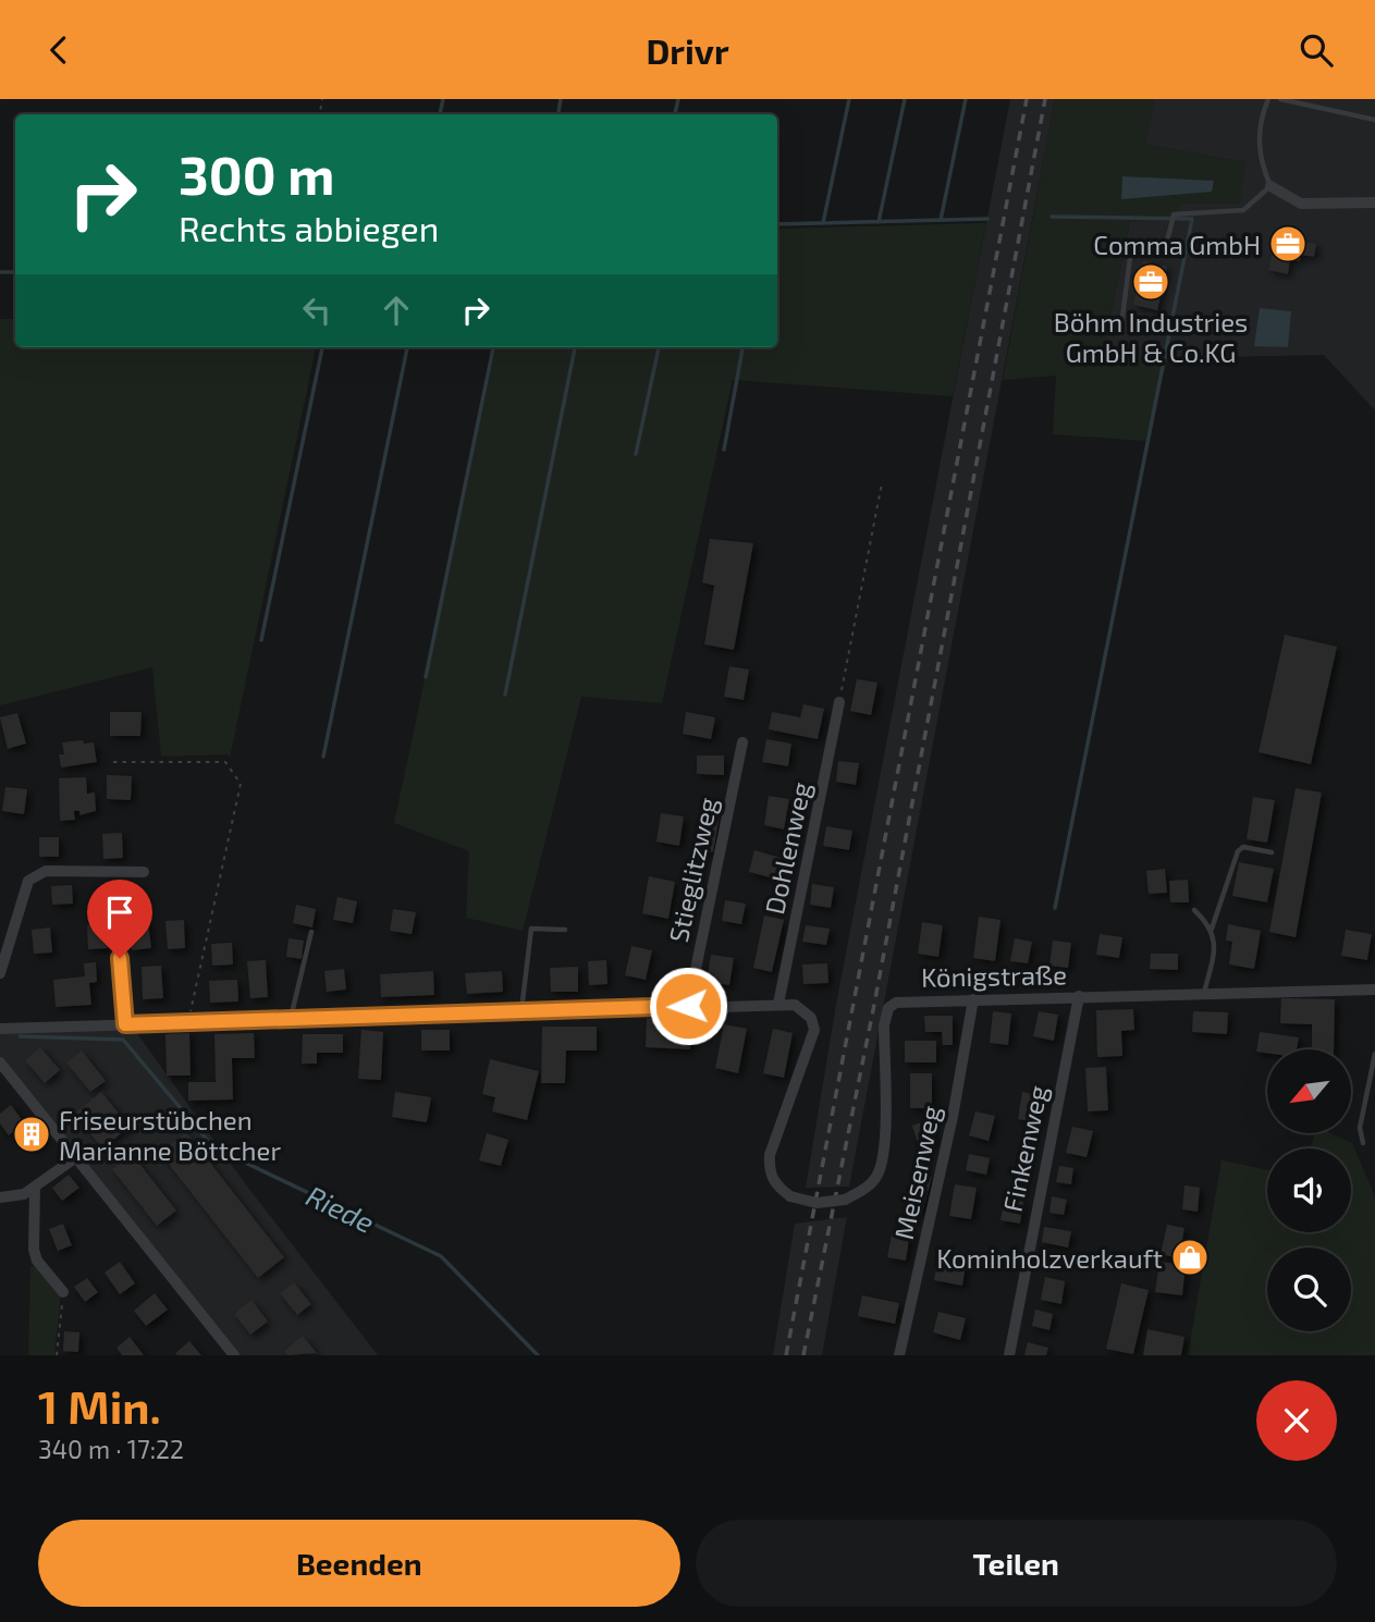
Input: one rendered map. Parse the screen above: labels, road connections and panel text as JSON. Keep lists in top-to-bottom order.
{
  "streets": {
    "street": [
      "Dohlenweg",
      "Stieglitzweg",
      "Königstraße",
      "Finkenweg",
      "Meisenweg"
    ]
  },
  "crossings": [
    ["Dohlenweg", "Königstraße"],
    ["Stieglitzweg", "Königstraße"],
    ["Königstraße", "Finkenweg"],
    ["Königstraße", "Meisenweg"]
  ],
  "water": ["Riede"],
  "places": {
    "office": ["Comma GmbH", "Böhm Industries GmbH & Co.KG"],
    "building": ["Friseurstübchen Marianne Böttcher"],
    "shop": ["Kominholzverkauft"]
  },
  "north": "bottom left",
  "page": {
    "header": "Drivr",
    "turn": ["300 m", "Rechts abbiegen"],
    "heading": ["1 Min.", "340 m · 17:22"],
    "buttons": ["Beenden", "Teilen"]
  }
}
